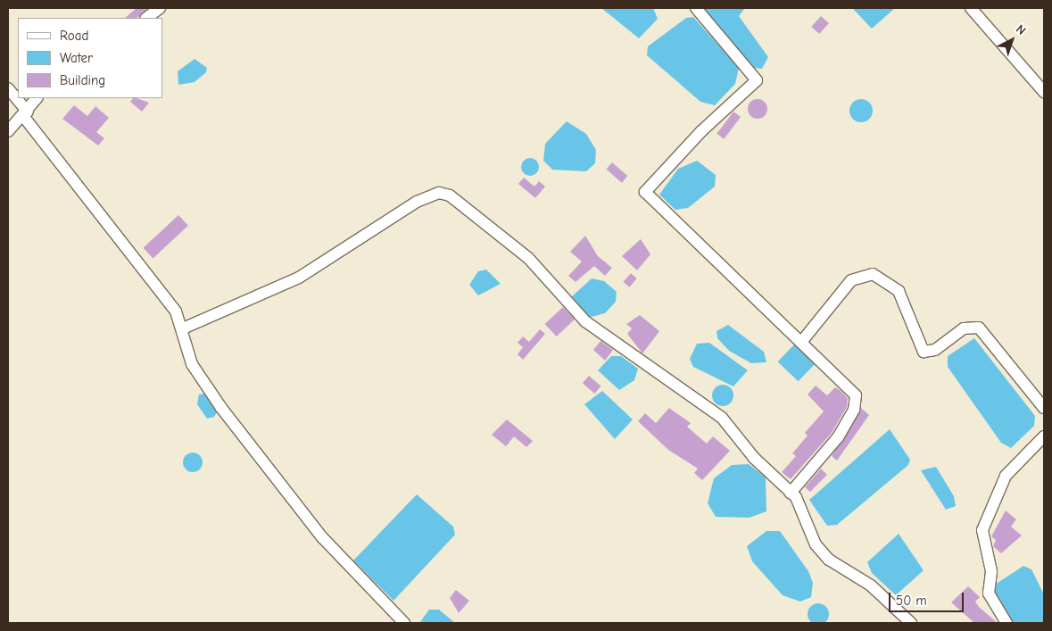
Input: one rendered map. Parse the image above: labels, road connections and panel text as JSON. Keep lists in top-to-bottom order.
{
  "legend": ["Road", "Water", "Building"],
  "scale_bar": "50 m",
  "north": "top right"
}
